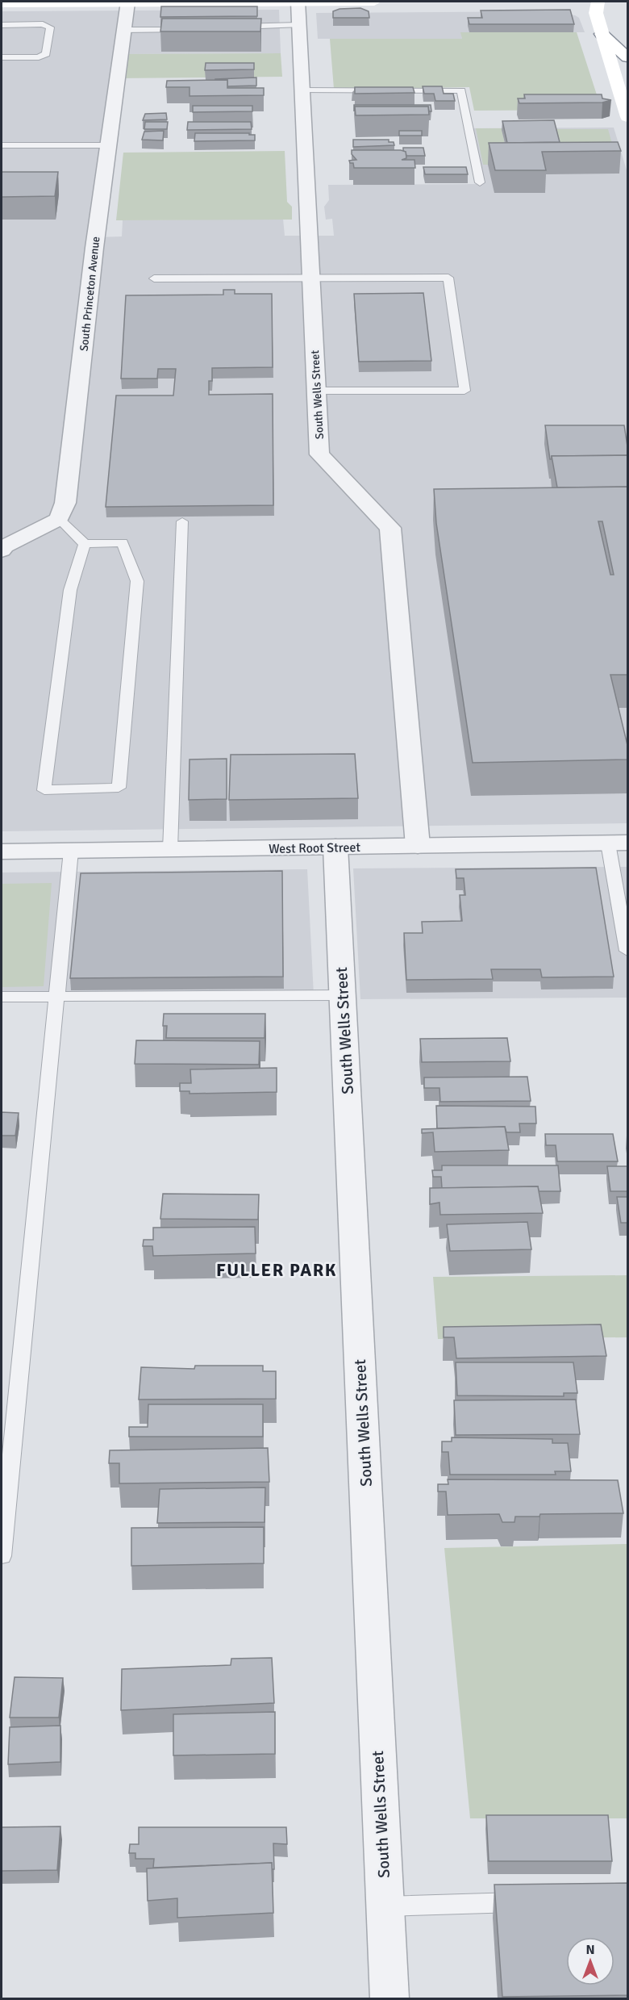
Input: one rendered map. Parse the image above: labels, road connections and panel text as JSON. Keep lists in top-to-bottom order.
{
  "streets": {
    "street": ["South Princeton Avenue", "South Wells Street", "West Root Street"]
  },
  "crossings": [
    ["South Wells Street", "West Root Street"]
  ],
  "districts": ["FULLER PARK"],
  "north": "top"
}
